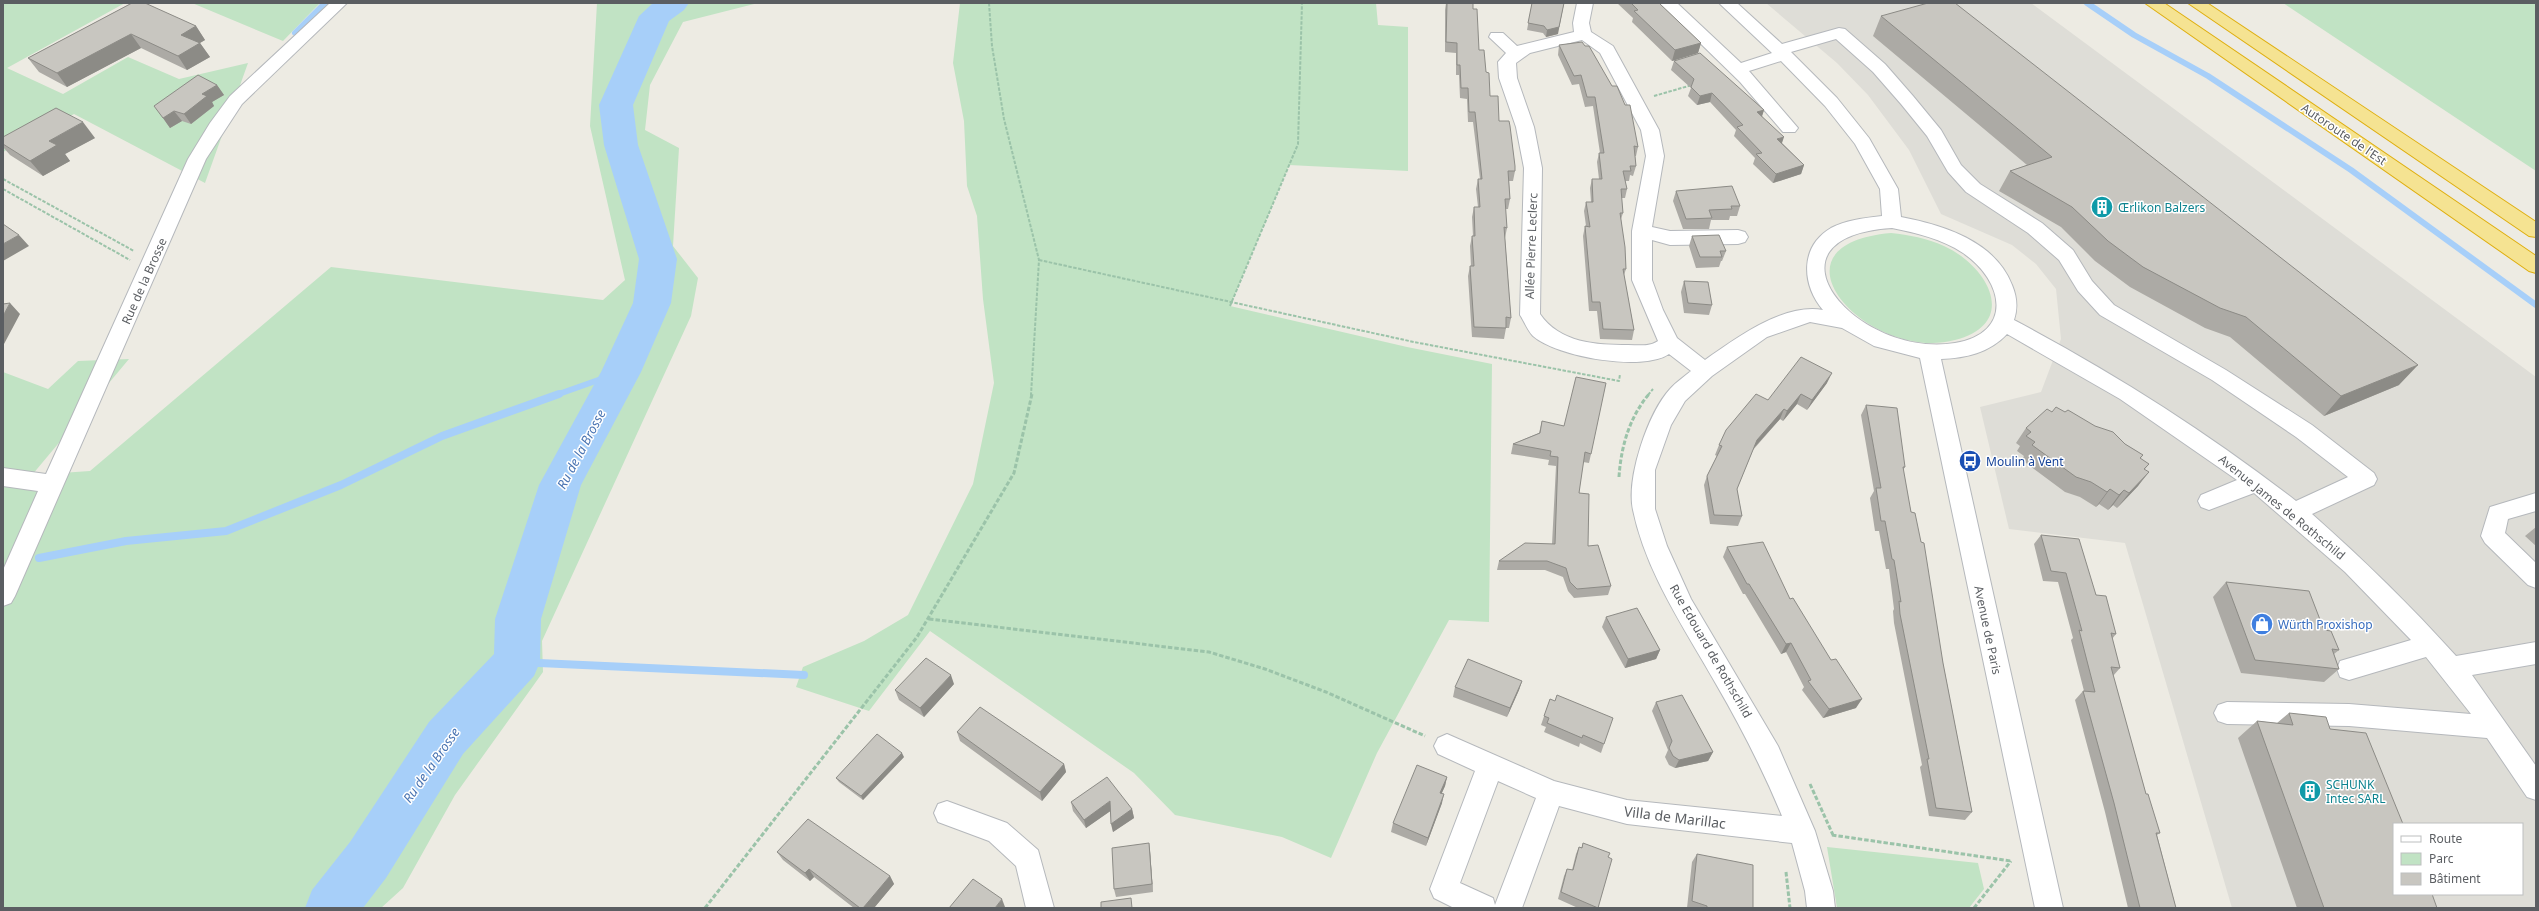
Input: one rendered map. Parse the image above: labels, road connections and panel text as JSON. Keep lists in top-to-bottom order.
{
  "streets": {
    "highway": ["Autoroute de l’Est"],
    "street": [
      "Allée Pierre Leclerc",
      "Rue de la Brosse",
      "Avenue James de Rothschild",
      "Avenue de Paris",
      "Rue Edouard de Rothschild",
      "Villa de Marillac"
    ]
  },
  "crossings": [
    ["Rue Edouard de Rothschild", "Villa de Marillac"]
  ],
  "water": ["Ru de la Brosse"],
  "places": {
    "building": ["Œrlikon Balzers", "SCHUNK Intec SARL"],
    "bus stop": ["Moulin à Vent"],
    "shop": ["Würth Proxishop"]
  },
  "legend": ["Route", "Parc", "Bâtiment"]
}
